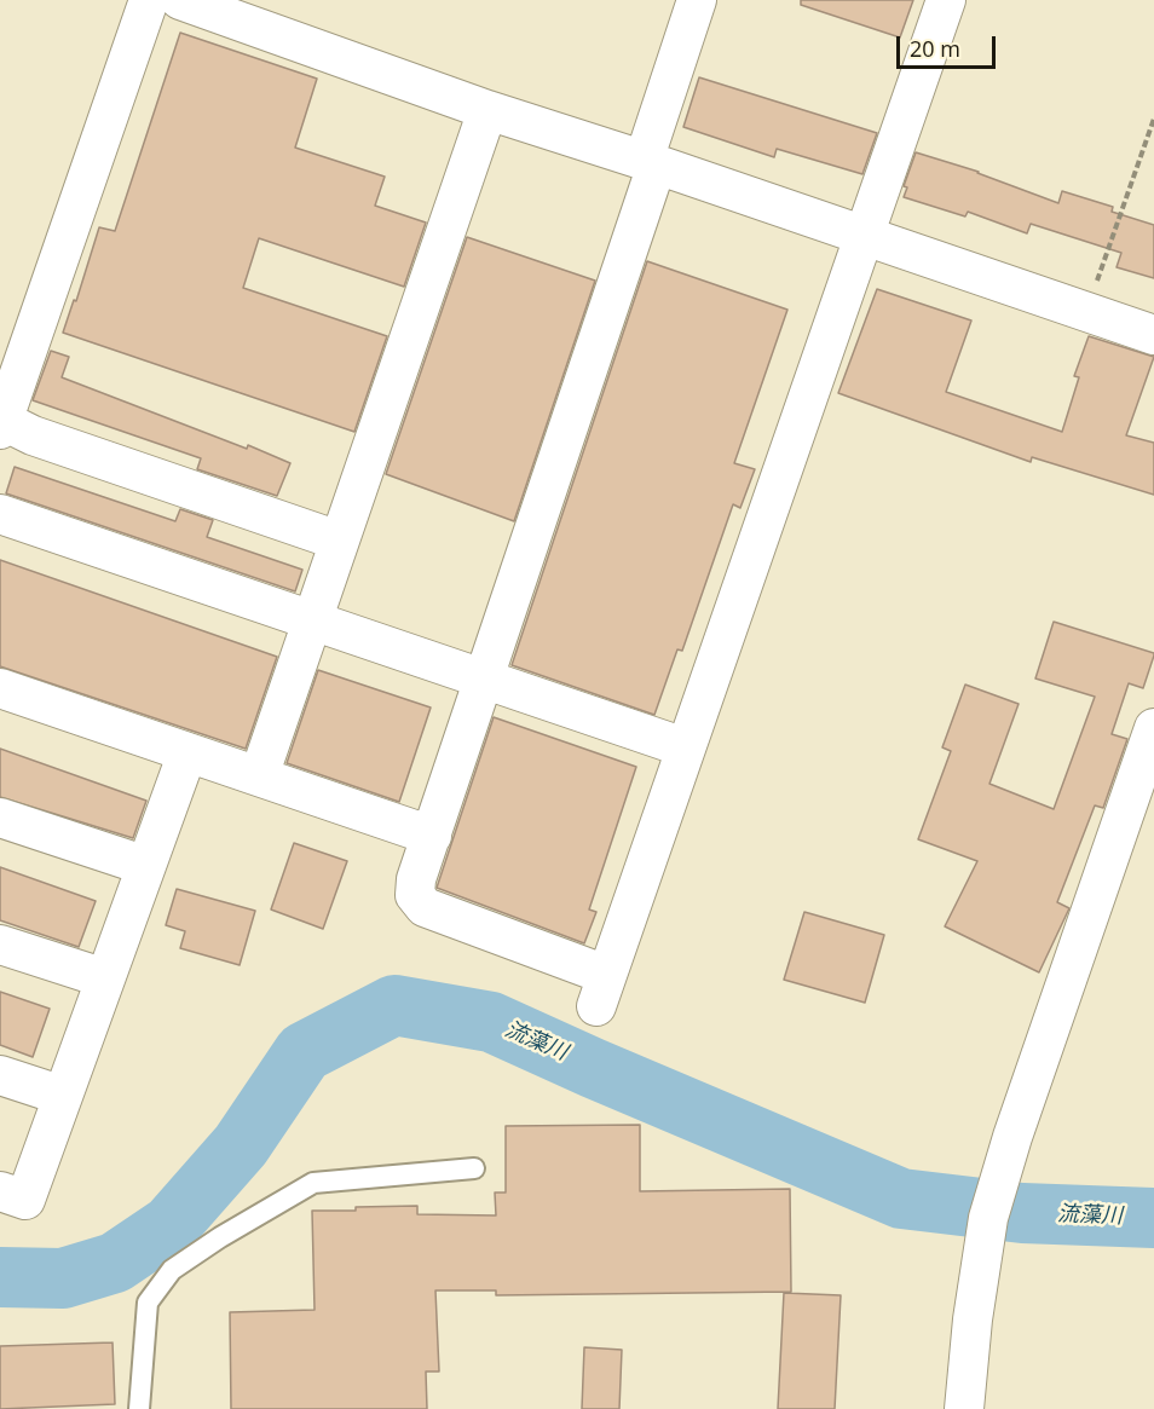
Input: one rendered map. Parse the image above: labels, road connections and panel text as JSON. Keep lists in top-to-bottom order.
{
  "water": ["流藻川"],
  "scale_bar": "20 m"
}
